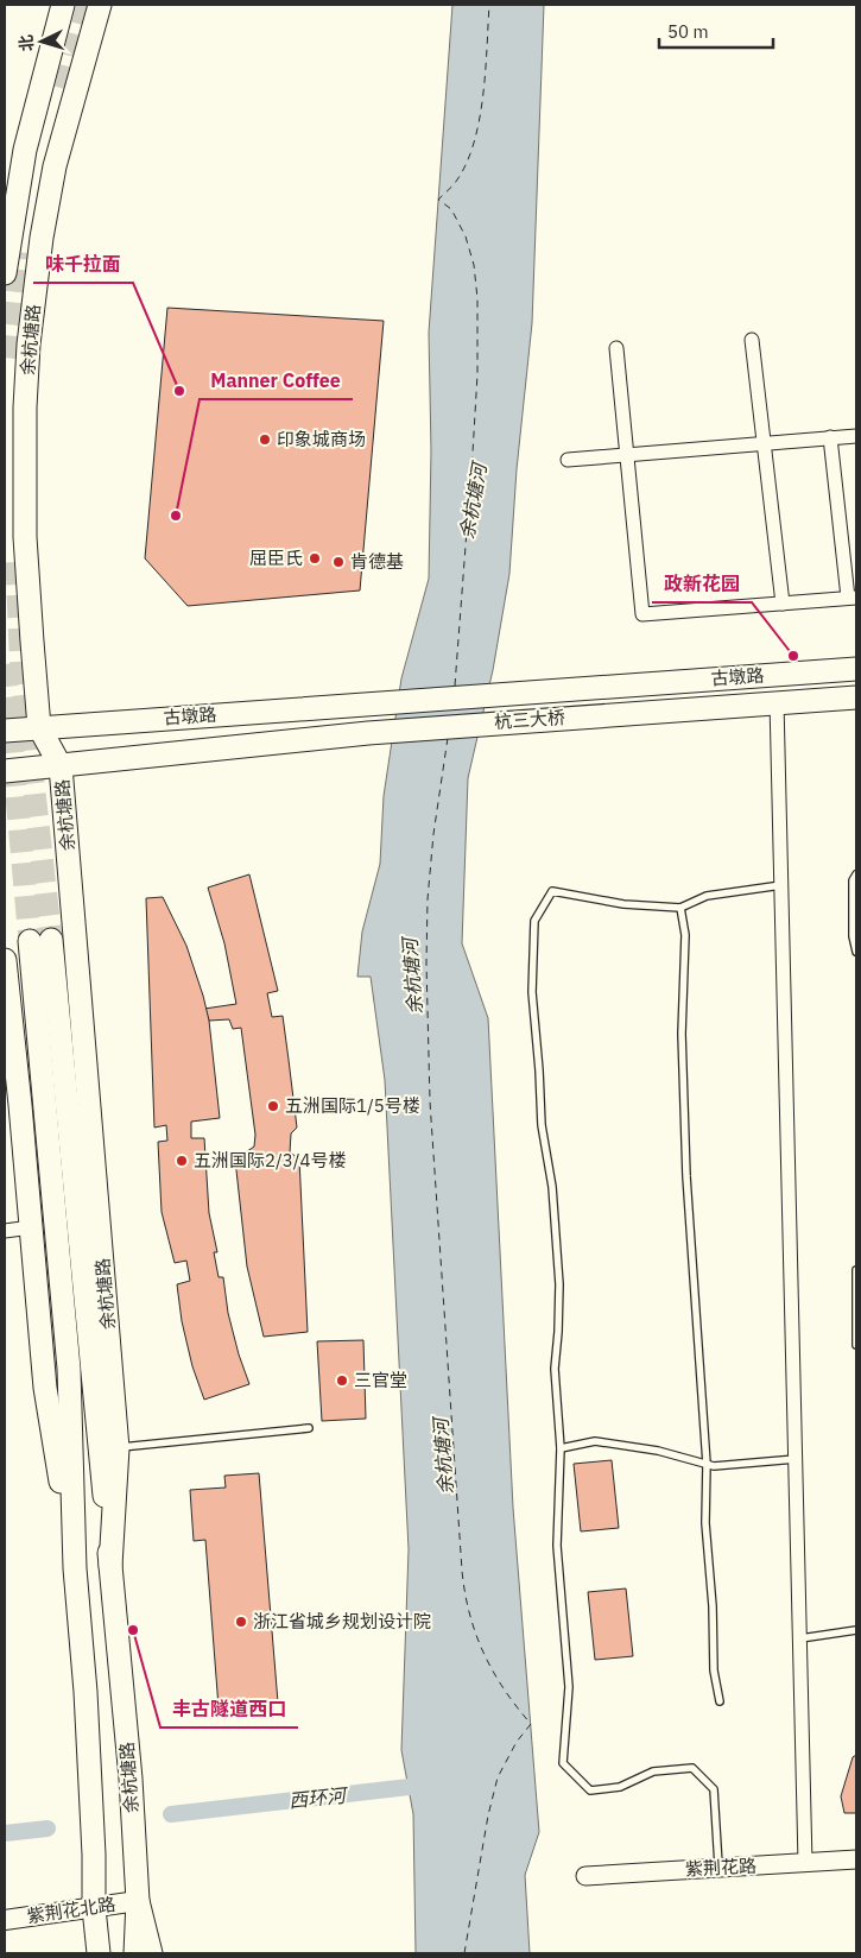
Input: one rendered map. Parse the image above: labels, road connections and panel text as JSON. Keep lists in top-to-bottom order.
{
  "streets": {
    "main road": [
      "余杭塘路",
      "古墩路",
      "杭三大桥",
      "紫荆花北路"
    ],
    "street": ["紫荆花路"]
  },
  "crossings": [
    ["余杭塘路", "古墩路"],
    ["余杭塘路", "紫荆花北路"],
    ["古墩路", "杭三大桥"]
  ],
  "water": ["余杭塘河", "西环河"],
  "places": [
    "味千拉面",
    "印象城商场",
    "Manner Coffee",
    "屈臣氏",
    "肯德基",
    "政新花园",
    "五洲国际1/5号楼",
    "五洲国际2/3/4号楼",
    "三官堂",
    "浙江省城乡规划设计院",
    "丰古隧道西口"
  ],
  "scale_bar": "50 m",
  "north": "left"
}
